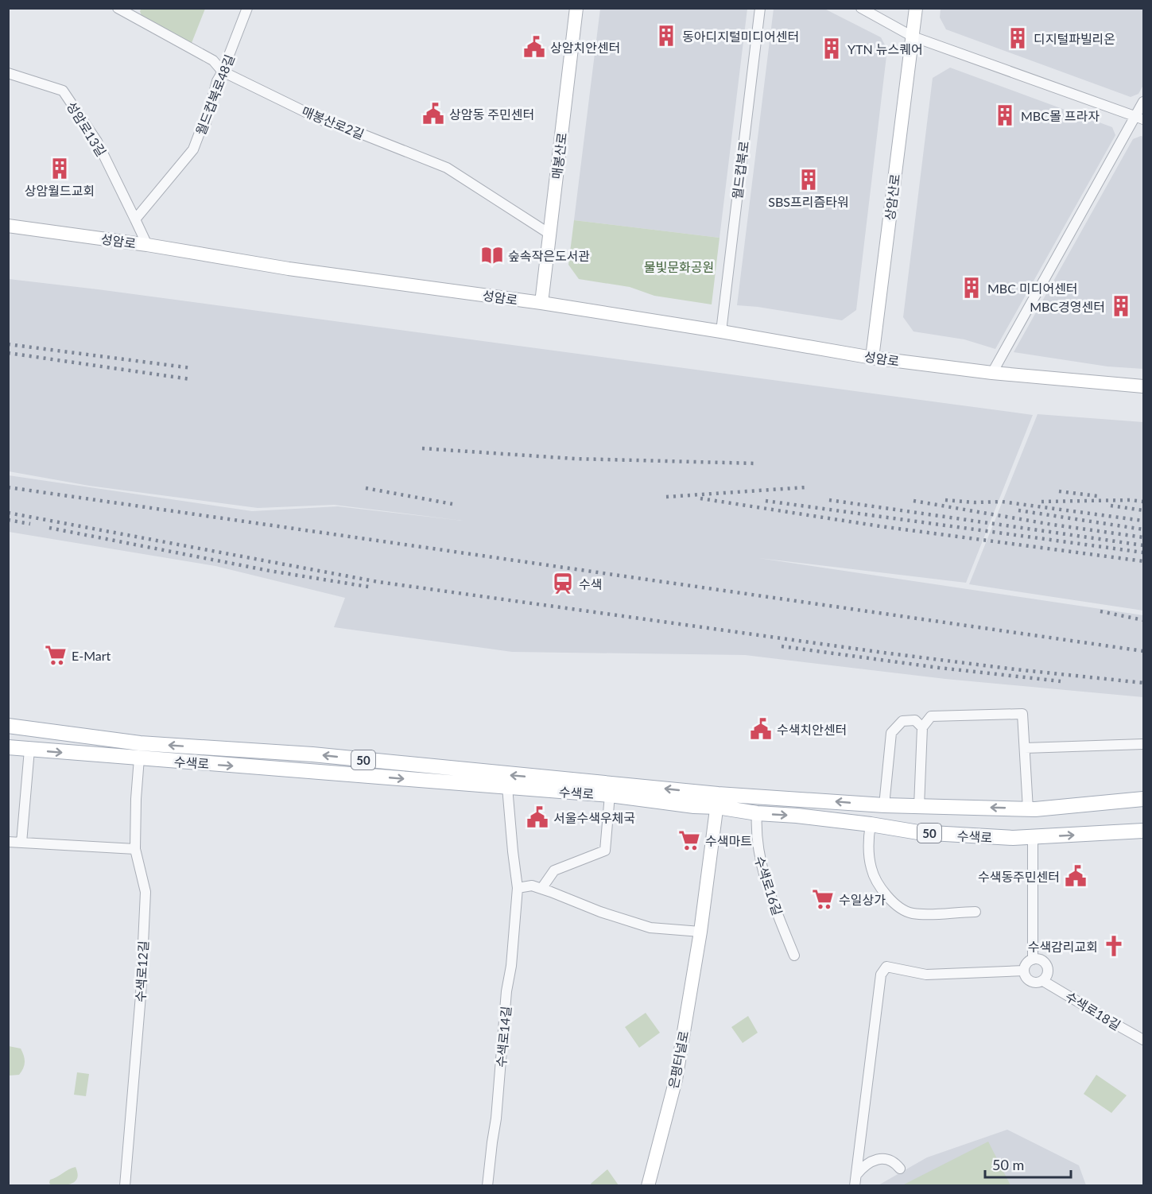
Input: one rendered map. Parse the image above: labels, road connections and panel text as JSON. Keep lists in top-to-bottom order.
{
  "streets": {
    "main road": [
      "매봉산로",
      "상암산로",
      "성암로",
      "50",
      "수색로",
      "은평터널로"
    ],
    "street": [
      "월드컵북로48길",
      "매봉산로2길",
      "성암로13길",
      "월드컵북로",
      "수색로16길",
      "수색로12길",
      "수색로18길",
      "수색로14길"
    ]
  },
  "crossings": [
    ["월드컵북로48길", "매봉산로2길"],
    ["월드컵북로48길", "성암로13길"],
    ["매봉산로2길", "매봉산로"],
    ["매봉산로", "성암로"],
    ["월드컵북로", "성암로"],
    ["상암산로", "성암로"],
    ["수색로", "수색로16길"],
    ["수색로", "수색로12길"],
    ["수색로", "수색로14길"],
    ["수색로", "은평터널로"]
  ],
  "parks": ["물빛문화공원"],
  "places": {
    "building": [
      "동아디지털미디어센터",
      "디지털파빌리온",
      "YTN 뉴스퀘어",
      "MBC몰 프라자",
      "상암월드교회",
      "SBS프리즘타워",
      "MBC 미디어센터",
      "MBC경영센터"
    ],
    "public building": [
      "상암치안센터",
      "상암동 주민센터",
      "수색치안센터",
      "서울수색우체국",
      "수색동주민센터"
    ],
    "library": ["숲속작은도서관"],
    "station": ["수색"],
    "supermarket": ["E-Mart", "수색마트", "수일상가"],
    "church": ["수색감리교회"]
  },
  "scale_bar": "50 m"
}
